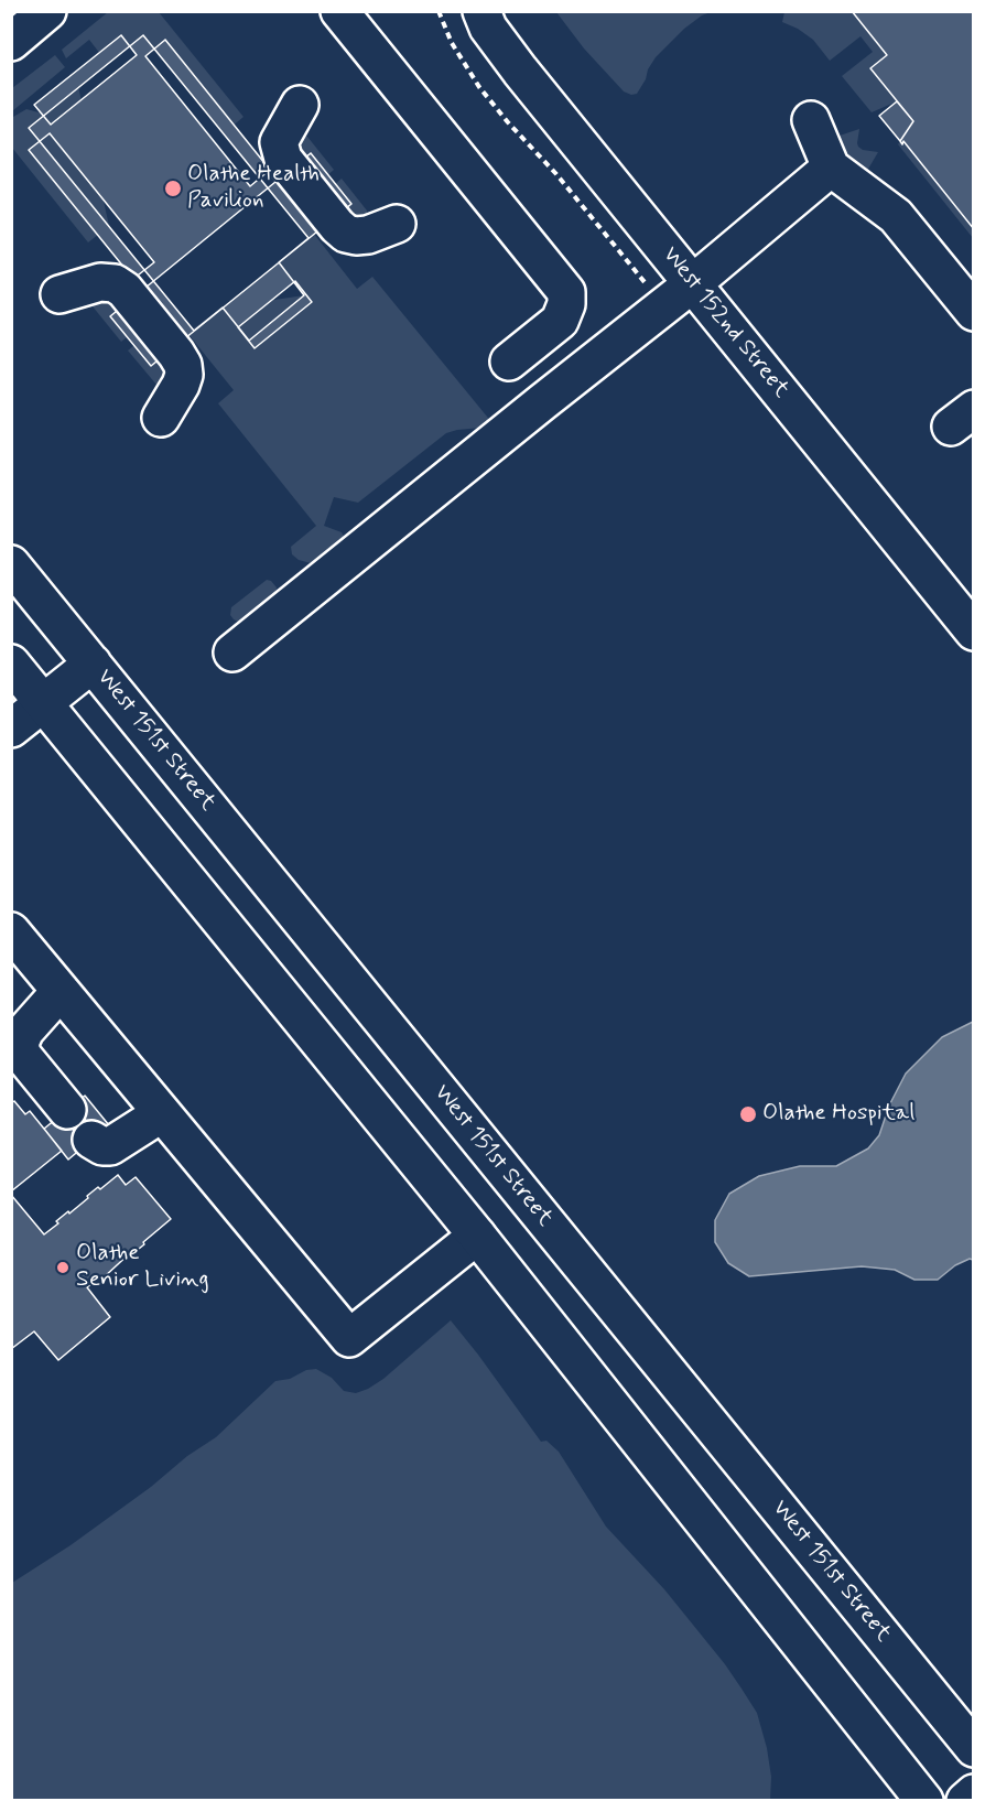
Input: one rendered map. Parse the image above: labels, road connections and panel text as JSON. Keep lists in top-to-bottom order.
{
  "streets": {
    "main road": ["West 152nd Street", "West 151st Street"]
  },
  "places": ["Olathe Health Pavilion", "Olathe Hospital", "Olathe Senior Living"]
}
